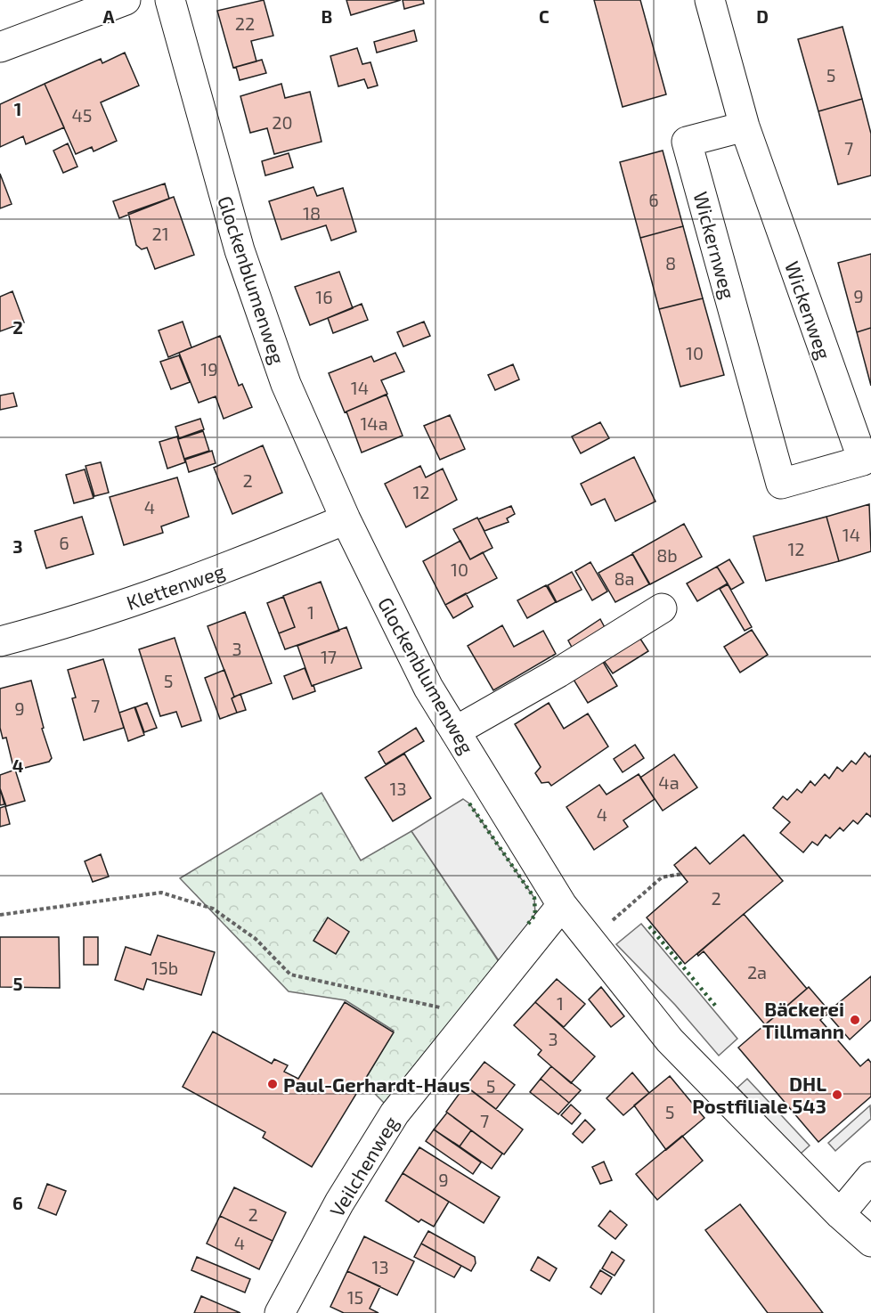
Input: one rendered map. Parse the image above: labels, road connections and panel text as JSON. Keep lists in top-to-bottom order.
{
  "streets": {
    "street": [
      "Wickernweg",
      "Glockenblumenweg",
      "Wickenweg",
      "Klettenweg",
      "Veilchenweg"
    ]
  },
  "crossings": [
    ["Wickernweg", "Wickenweg"],
    ["Glockenblumenweg", "Klettenweg"],
    ["Glockenblumenweg", "Veilchenweg"]
  ],
  "places": ["Bäckerei Tillmann", "Paul-Gerhardt-Haus", "DHL Postfiliale 543"],
  "house_numbers": [
    "22",
    "5",
    "45",
    "20",
    "7",
    "6",
    "18",
    "21",
    "8",
    "9",
    "16",
    "10",
    "19",
    "14",
    "14a",
    "2",
    "12",
    "4",
    "14",
    "6",
    "12",
    "8b",
    "10",
    "8a",
    "1",
    "3",
    "17",
    "5",
    "7",
    "9",
    "4a",
    "13",
    "4",
    "2",
    "15b",
    "2a",
    "1",
    "3",
    "5",
    "5",
    "7",
    "9",
    "2",
    "4",
    "13",
    "15"
  ],
  "grid": {
    "columns": [
      "A",
      "B",
      "C",
      "D"
    ],
    "rows": [
      "1",
      "2",
      "3",
      "4",
      "5",
      "6"
    ]
  }
}
